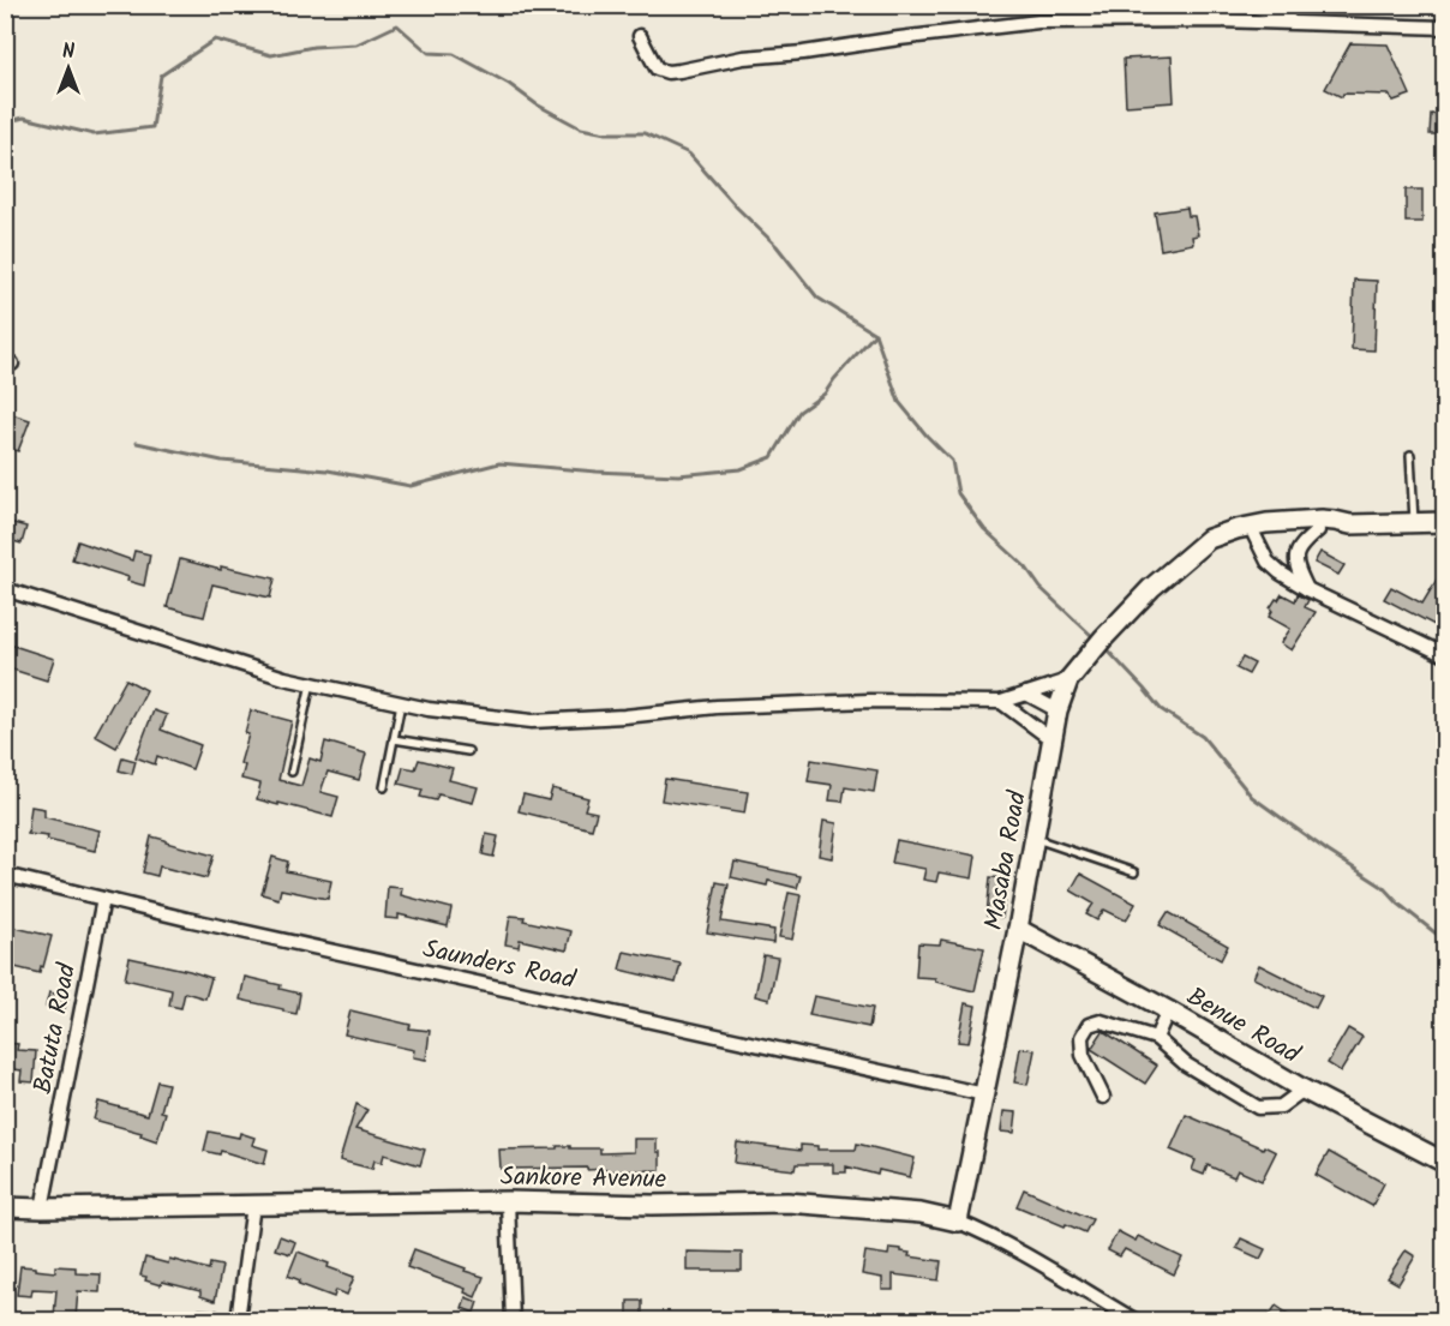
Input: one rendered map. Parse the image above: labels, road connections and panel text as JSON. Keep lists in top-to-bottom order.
{
  "streets": {
    "street": [
      "Masaba Road",
      "Saunders Road",
      "Benue Road",
      "Batuta Road",
      "Sankore Avenue"
    ]
  },
  "crossings": [
    ["Masaba Road", "Saunders Road"],
    ["Masaba Road", "Benue Road"],
    ["Masaba Road", "Sankore Avenue"],
    ["Saunders Road", "Batuta Road"],
    ["Batuta Road", "Sankore Avenue"]
  ],
  "north": "top"
}
